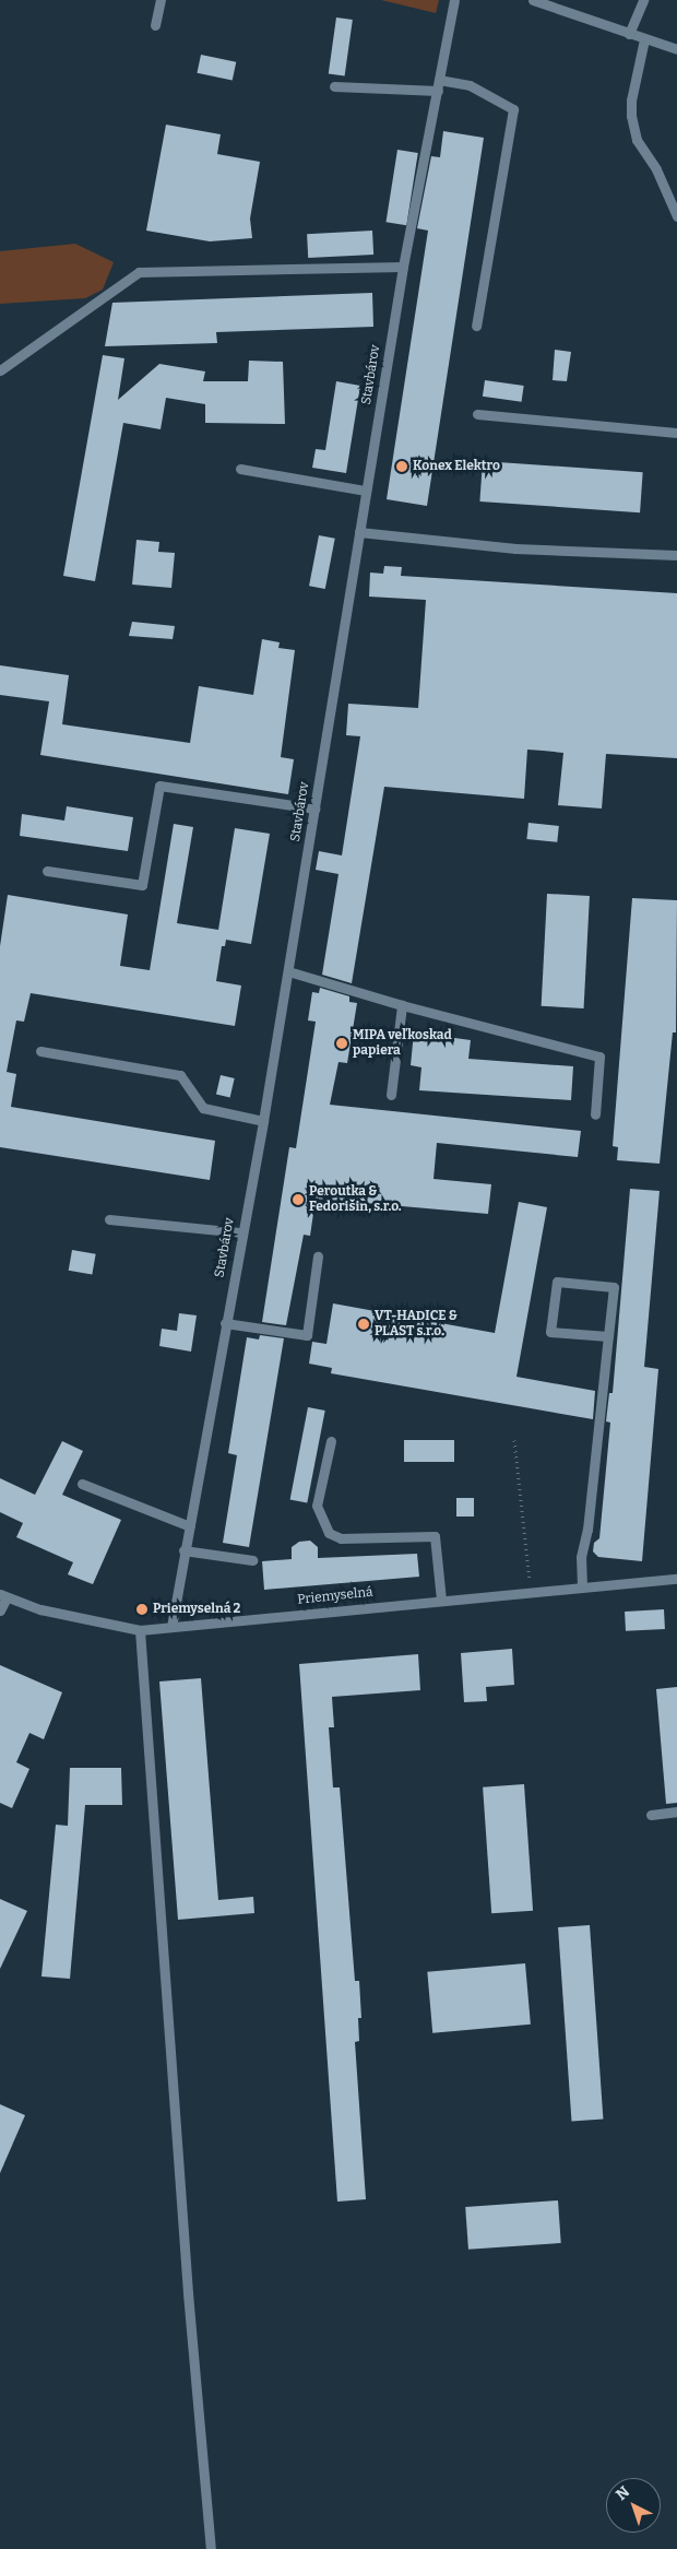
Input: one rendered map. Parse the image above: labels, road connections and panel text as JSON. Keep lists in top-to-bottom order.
{
  "streets": {
    "lane": ["Stavbárov", "Priemyselná"]
  },
  "crossings": [
    ["Stavbárov", "Priemyselná"]
  ],
  "places": [
    "Konex Elektro",
    "MIPA veľkoskad papiera",
    "Peroutka & Fedorišin, s.r.o.",
    "VT-HADICE & PLAST s.r.o.",
    "Priemyselná 2"
  ],
  "north": "top left"
}
